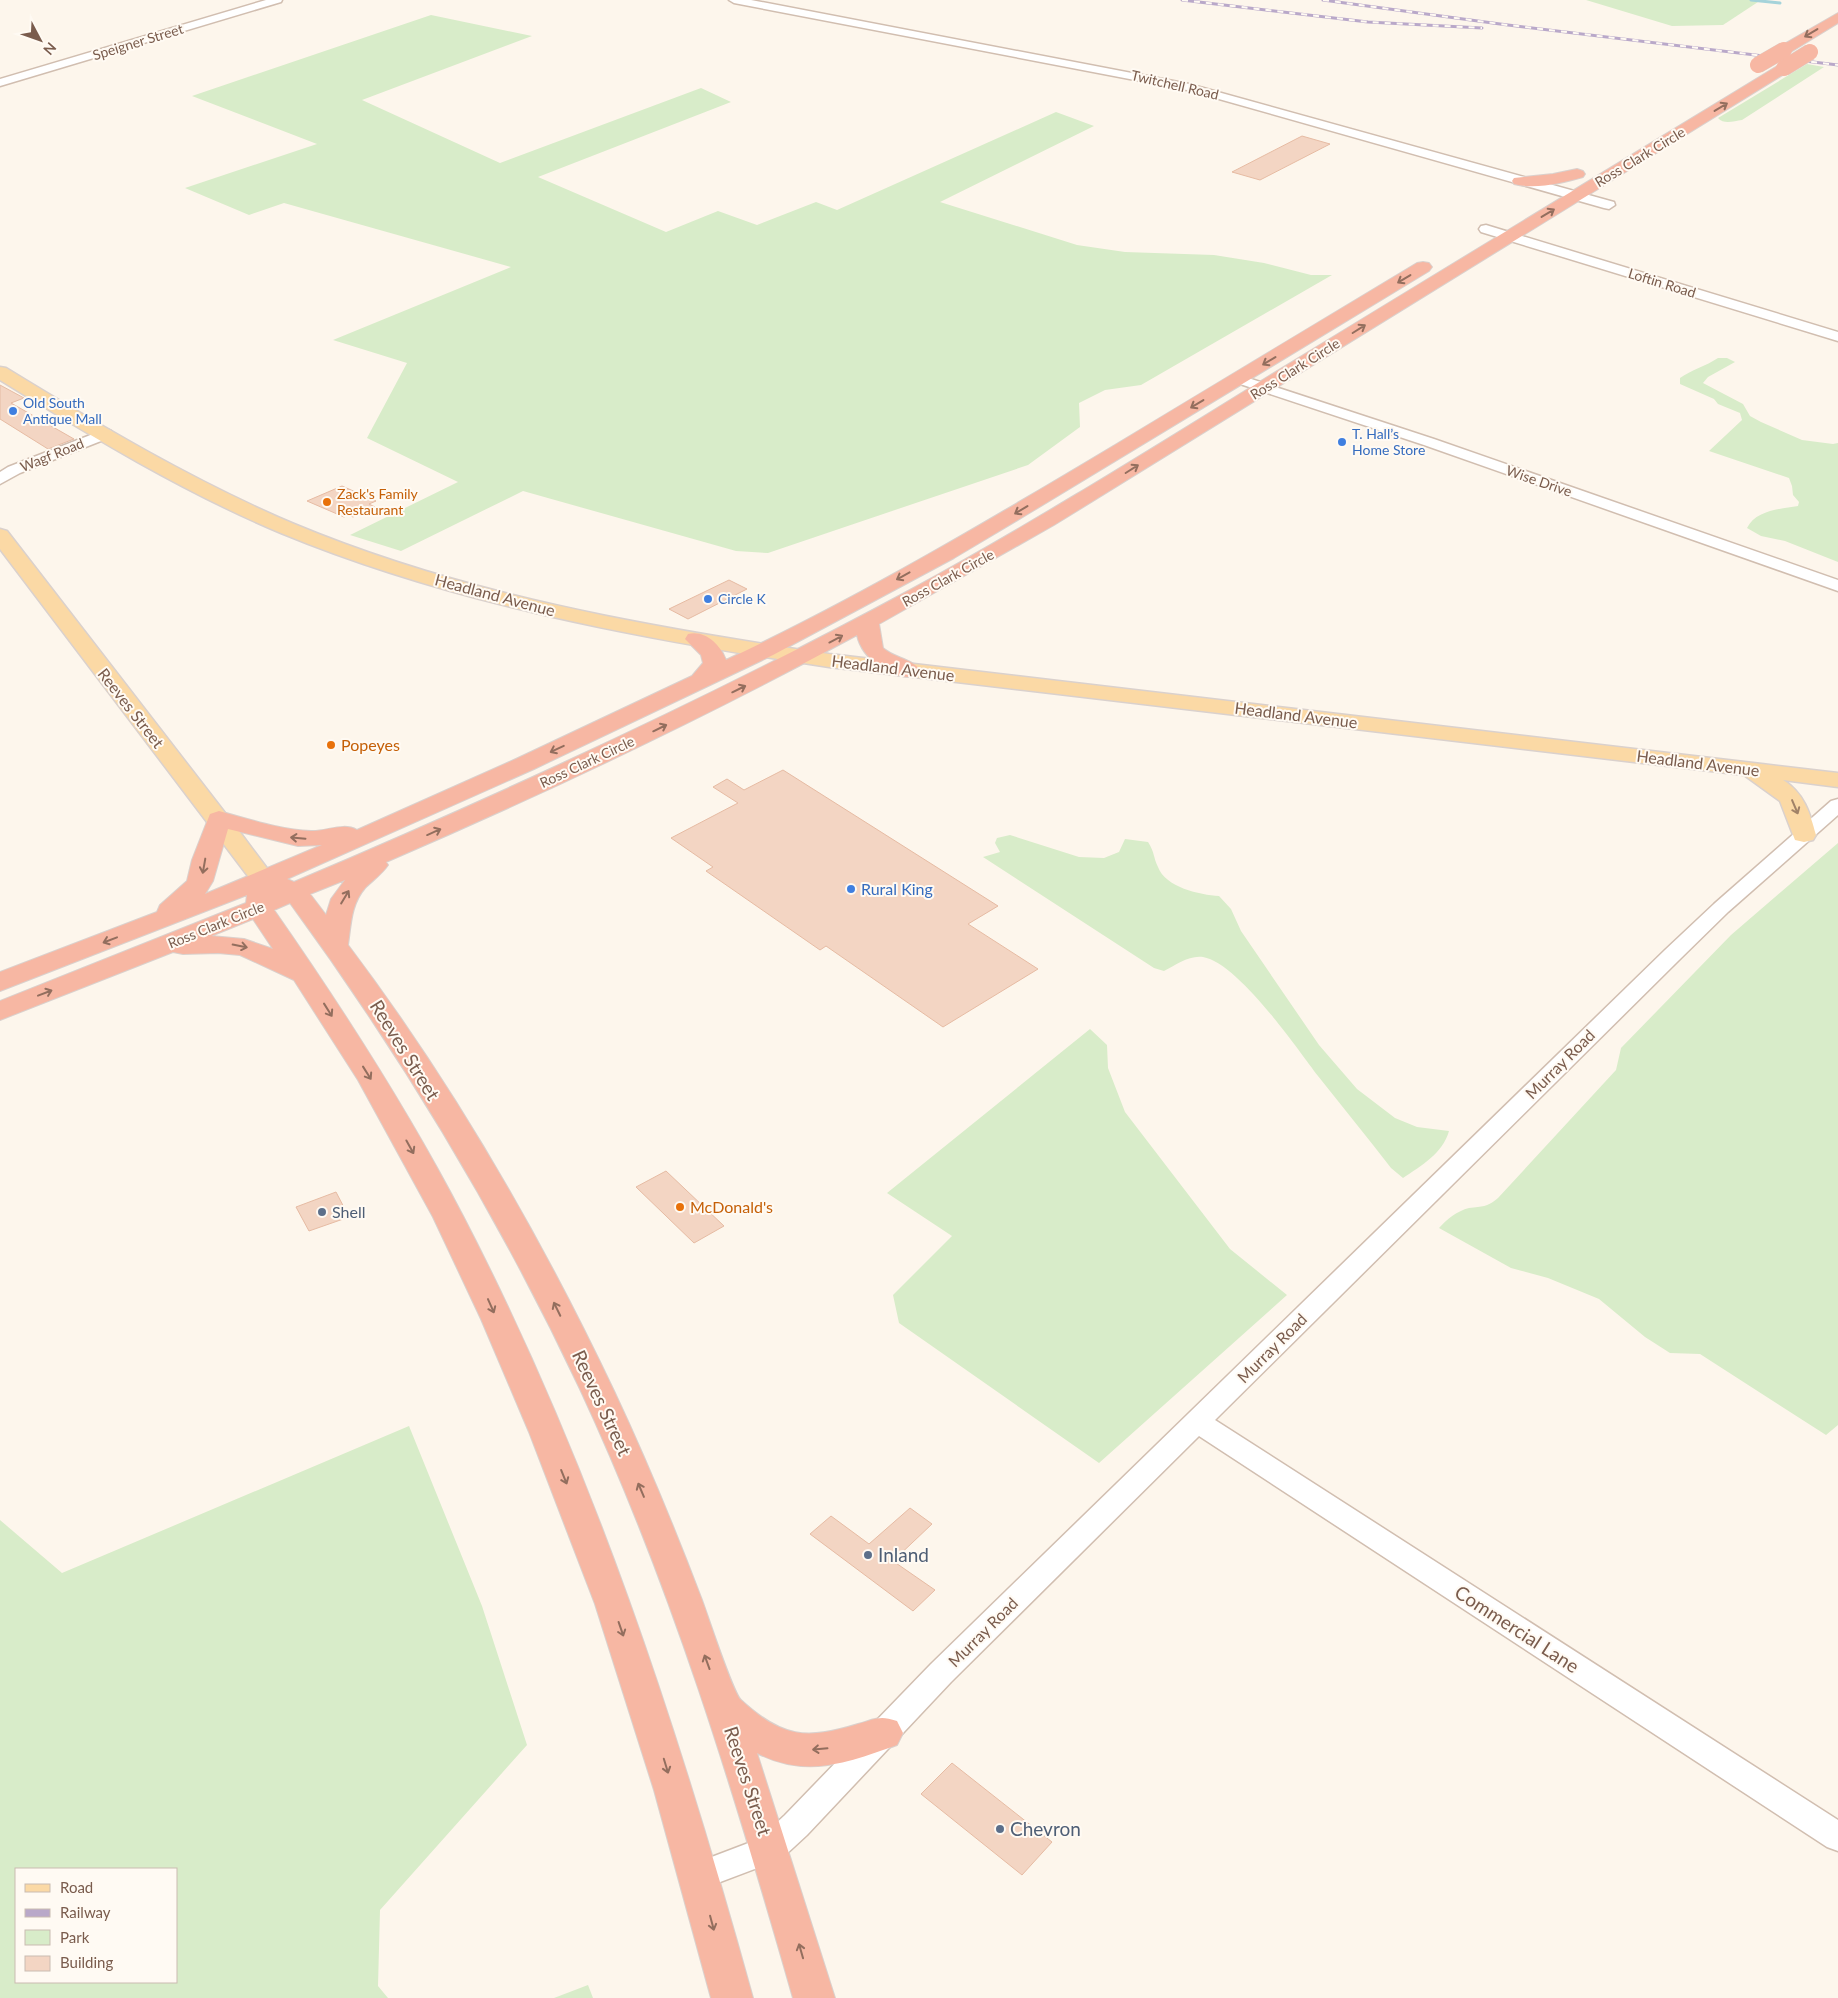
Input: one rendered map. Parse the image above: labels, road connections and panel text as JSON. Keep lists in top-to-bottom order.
{
  "streets": {
    "highway": ["Ross Clark Circle", "Reeves Street"],
    "main road": ["Headland Avenue"],
    "street": [
      "Speigner Street",
      "Twitchell Road",
      "Loftin Road",
      "Wagf Road",
      "Wise Drive",
      "Murray Road",
      "Commercial Lane"
    ]
  },
  "crossings": [
    ["Twitchell Road", "Ross Clark Circle"],
    ["Ross Clark Circle", "Loftin Road"],
    ["Ross Clark Circle", "Wise Drive"],
    ["Ross Clark Circle", "Headland Avenue"],
    ["Ross Clark Circle", "Reeves Street"],
    ["Wagf Road", "Headland Avenue"],
    ["Reeves Street", "Murray Road"],
    ["Murray Road", "Commercial Lane"]
  ],
  "one_way": ["Reeves Street"],
  "places": [
    "Old South Antique Mall",
    "T. Hall’s Home Store",
    "Zack's Family Restaurant",
    "Circle K",
    "Popeyes",
    "Rural King",
    "McDonald's",
    "Shell",
    "Inland",
    "Chevron"
  ],
  "legend": [
    "Road",
    "Railway",
    "Park",
    "Building"
  ],
  "north": "bottom right"
}
